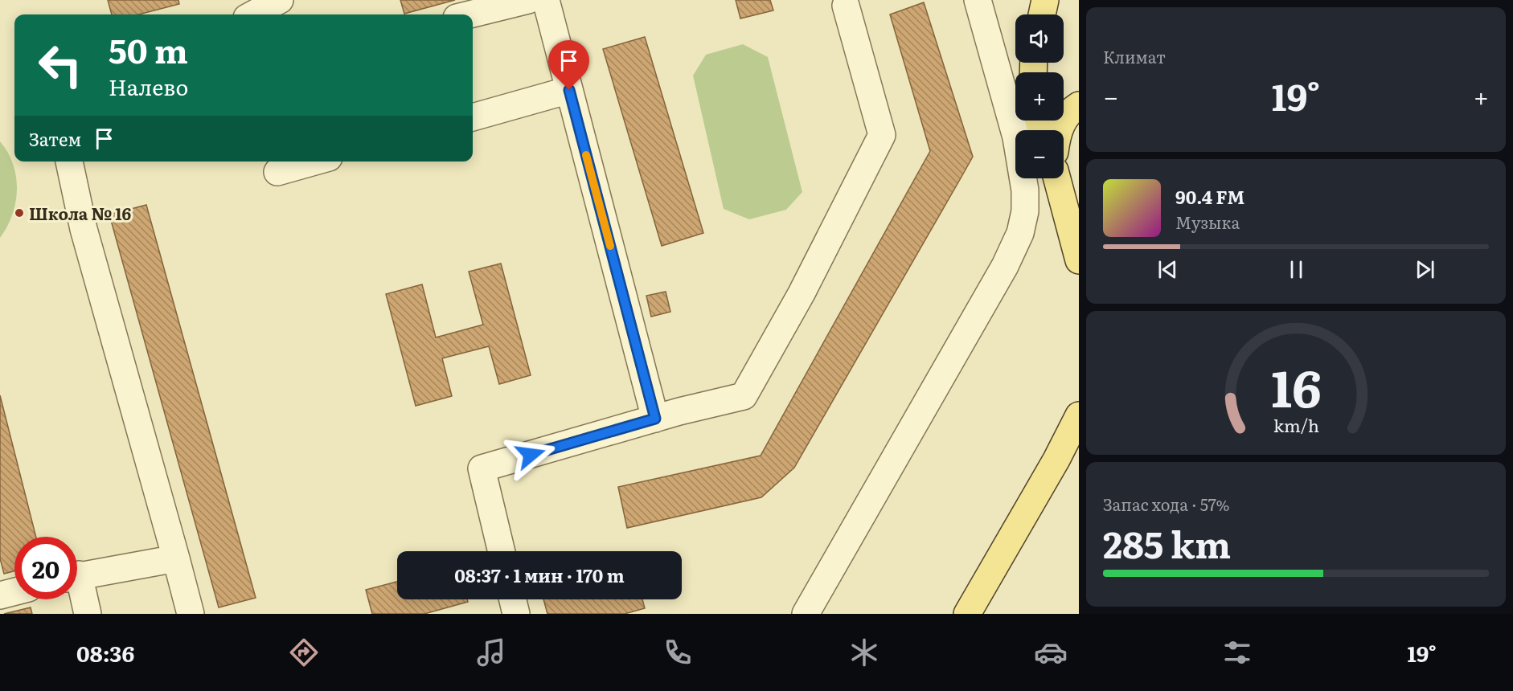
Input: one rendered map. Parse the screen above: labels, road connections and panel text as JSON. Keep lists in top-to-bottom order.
{
  "places": ["Школа № 16"],
  "page": {
    "tile": [
      "Климат",
      ["Запас хода · 57%", "285 km"]
    ],
    "map_buttons": ["+", "−"],
    "turn": ["50 m", "Налево"],
    "heat": ["−", "19°", "+"],
    "then": "Затем",
    "song": ["90.4 FM", "Музыка"],
    "limit": "20",
    "trip": "08:37 · 1 мин · 170 m",
    "tabs": ["08:36", "19°"],
    "gauge": ["16", "km/h"]
  }
}
